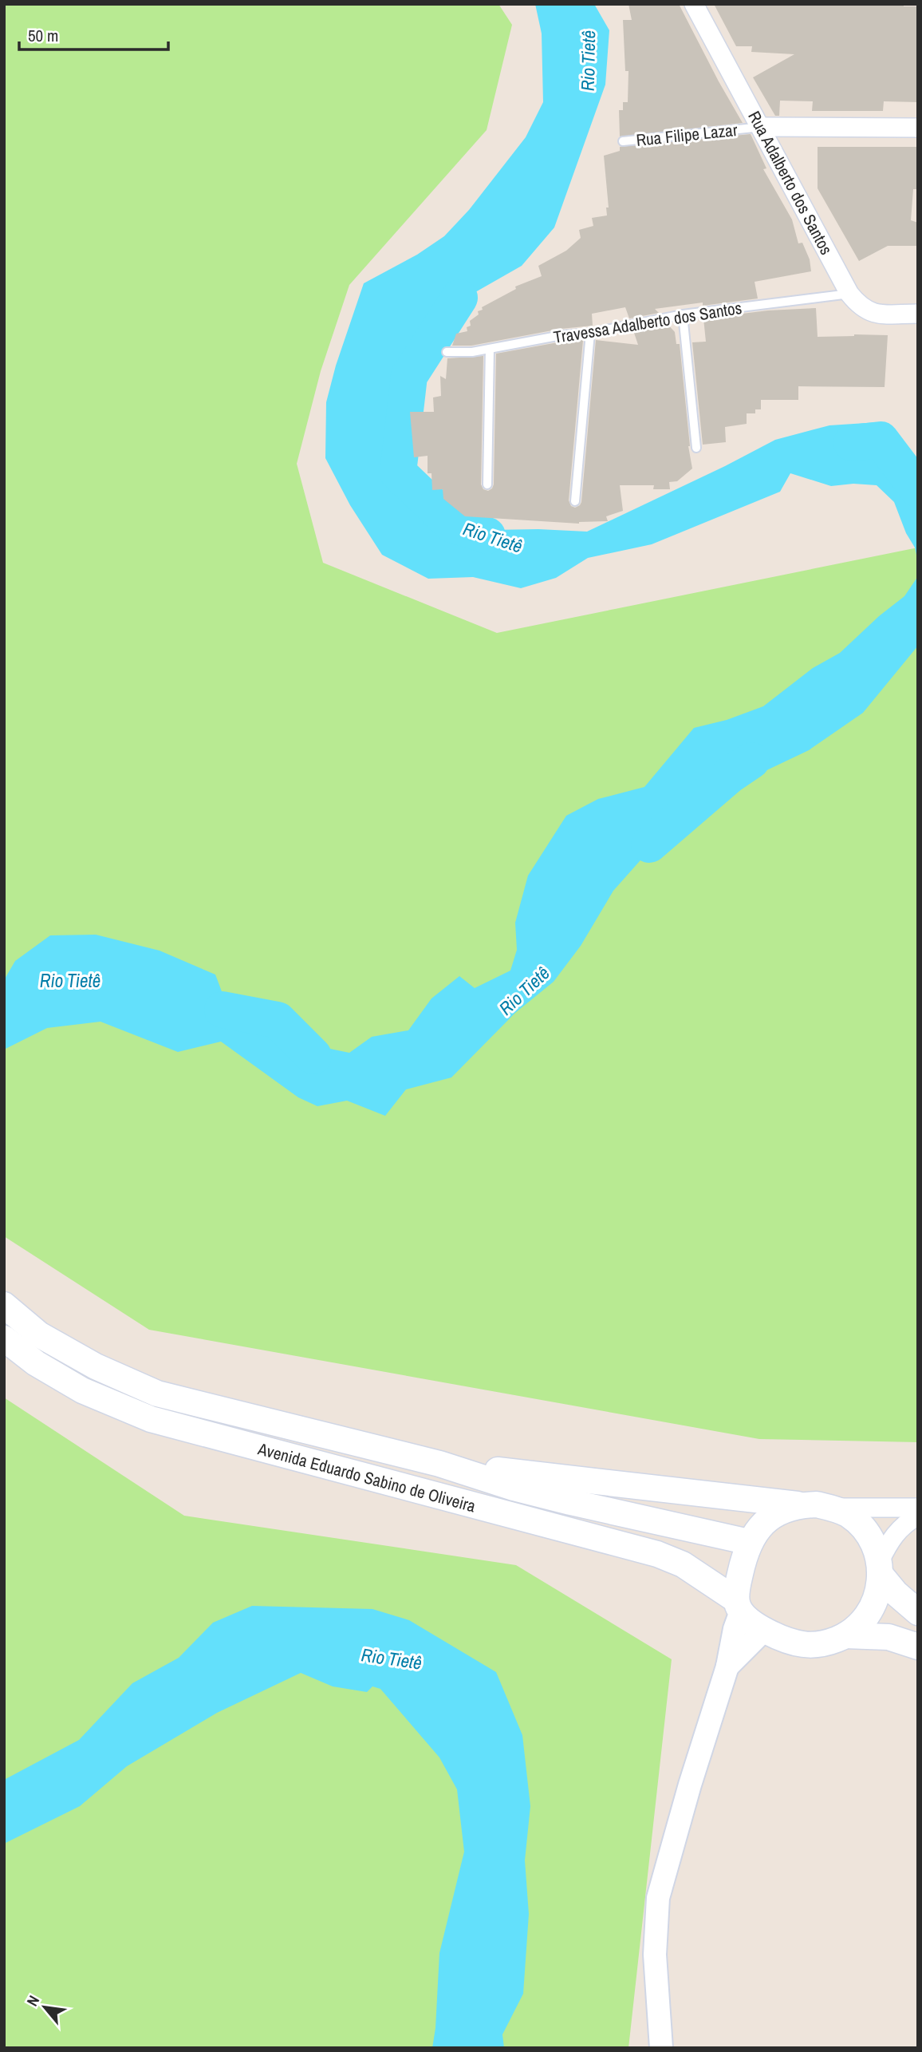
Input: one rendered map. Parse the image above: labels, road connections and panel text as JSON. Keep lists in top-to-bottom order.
{
  "streets": {
    "main road": ["Avenida Eduardo Sabino de Oliveira"],
    "street": ["Rua Filipe Lazar", "Rua Adalberto dos Santos"],
    "lane": ["Travessa Adalberto dos Santos"]
  },
  "crossings": [
    ["Rua Filipe Lazar", "Rua Adalberto dos Santos"],
    ["Rua Adalberto dos Santos", "Travessa Adalberto dos Santos"]
  ],
  "water": ["Rio Tietê"],
  "scale_bar": "50 m",
  "north": "top left"
}
